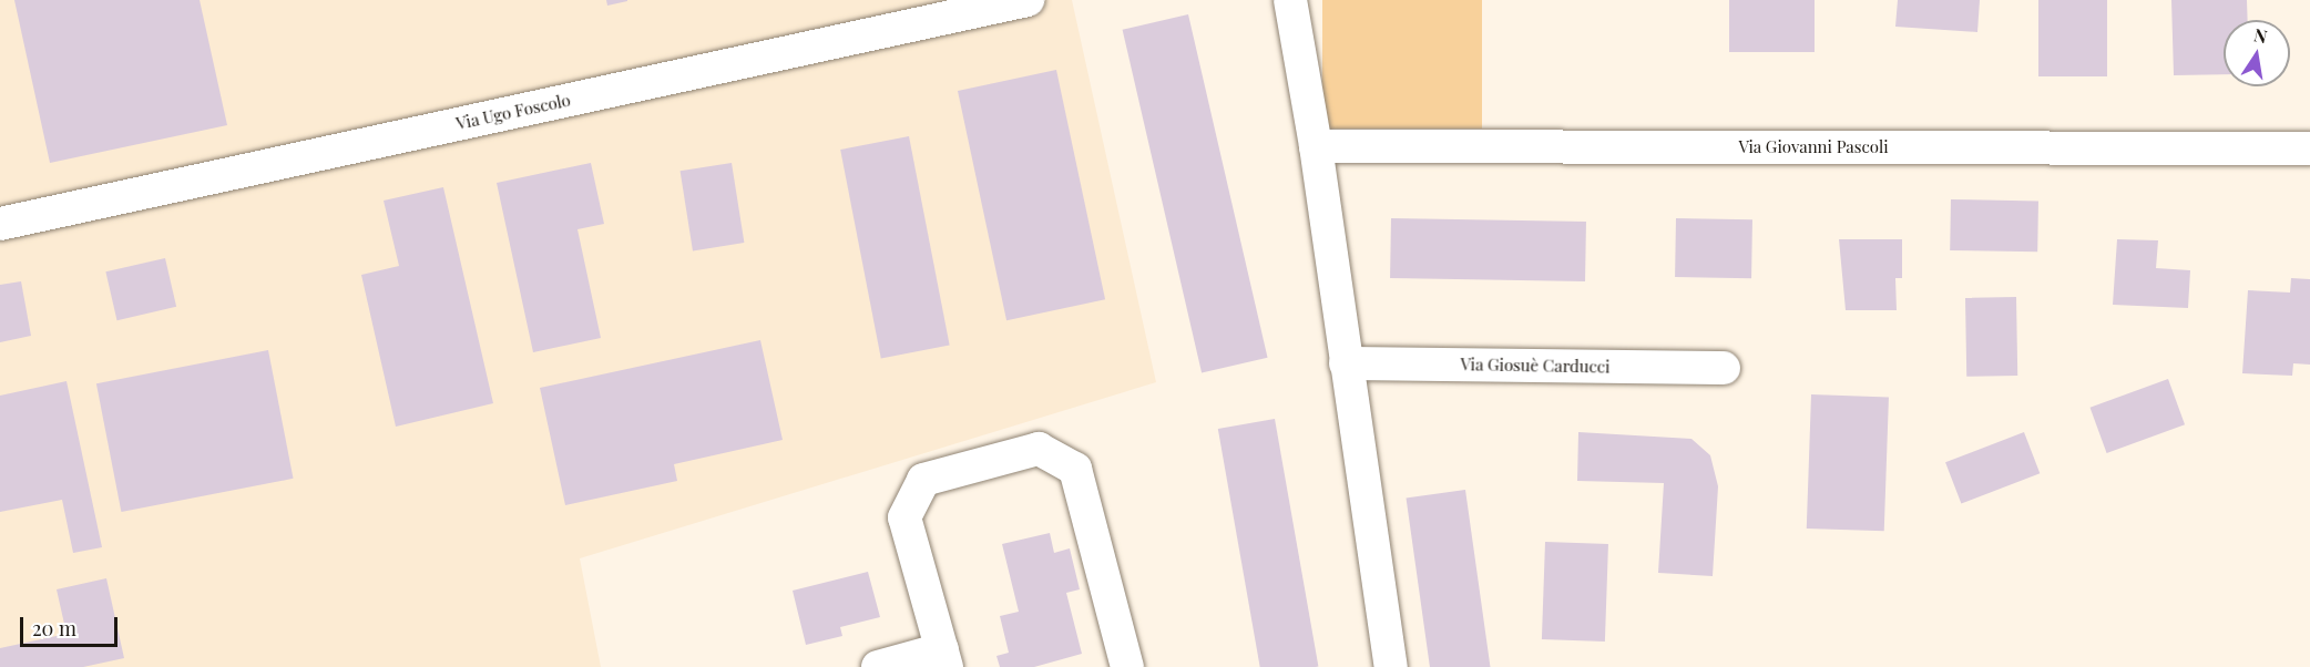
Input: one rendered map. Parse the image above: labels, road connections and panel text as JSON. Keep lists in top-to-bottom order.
{
  "streets": {
    "street": ["Via Ugo Foscolo", "Via Giovanni Pascoli", "Via Giosuè Carducci"]
  },
  "scale_bar": "20 m",
  "north": "top"
}
